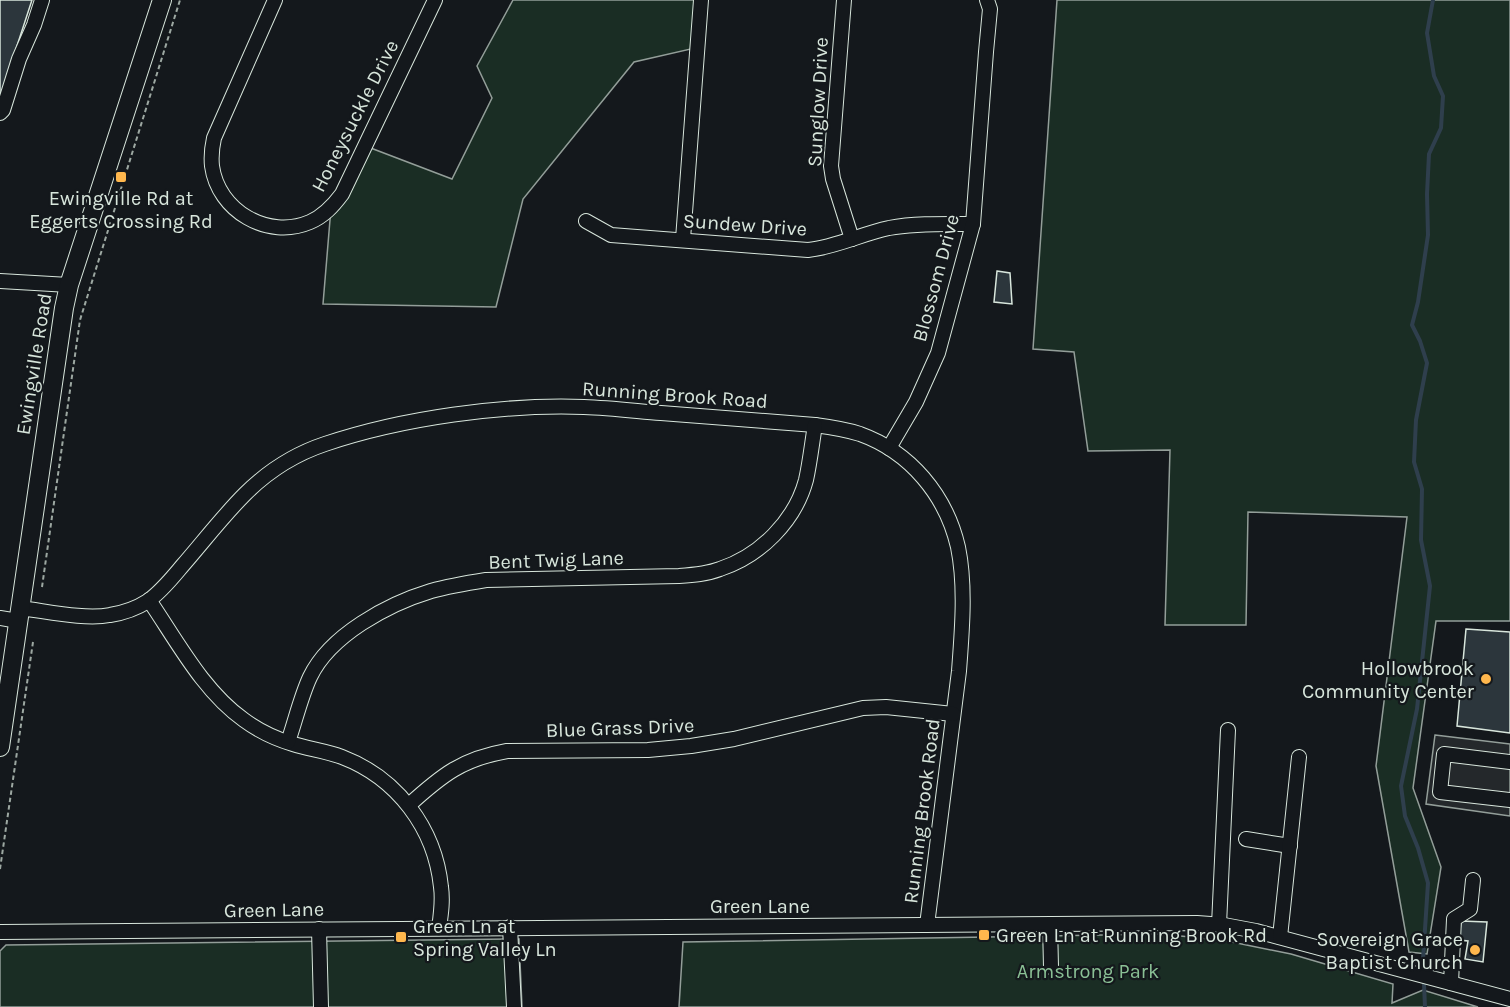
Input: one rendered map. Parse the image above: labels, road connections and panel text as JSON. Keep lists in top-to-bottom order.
{
  "streets": {
    "main road": ["Ewingville Road"],
    "street": [
      "Sunglow Drive",
      "Honeysuckle Drive",
      "Sundew Drive",
      "Blossom Drive",
      "Running Brook Road",
      "Bent Twig Lane",
      "Blue Grass Drive",
      "Green Lane"
    ]
  },
  "crossings": [
    ["Sunglow Drive", "Sundew Drive"],
    ["Sundew Drive", "Blossom Drive"],
    ["Blossom Drive", "Running Brook Road"],
    ["Ewingville Road", "Running Brook Road"],
    ["Running Brook Road", "Bent Twig Lane"],
    ["Running Brook Road", "Blue Grass Drive"],
    ["Running Brook Road", "Green Lane"]
  ],
  "parks": ["Armstrong Park"],
  "places": {
    "transit": ["Ewingville Rd at Eggerts Crossing Rd", "Green Ln at Running Brook Rd", "Green Ln at Spring Valley Ln"],
    "other": ["Hollowbrook Community Center", "Sovereign Grace Baptist Church"]
  }
}
